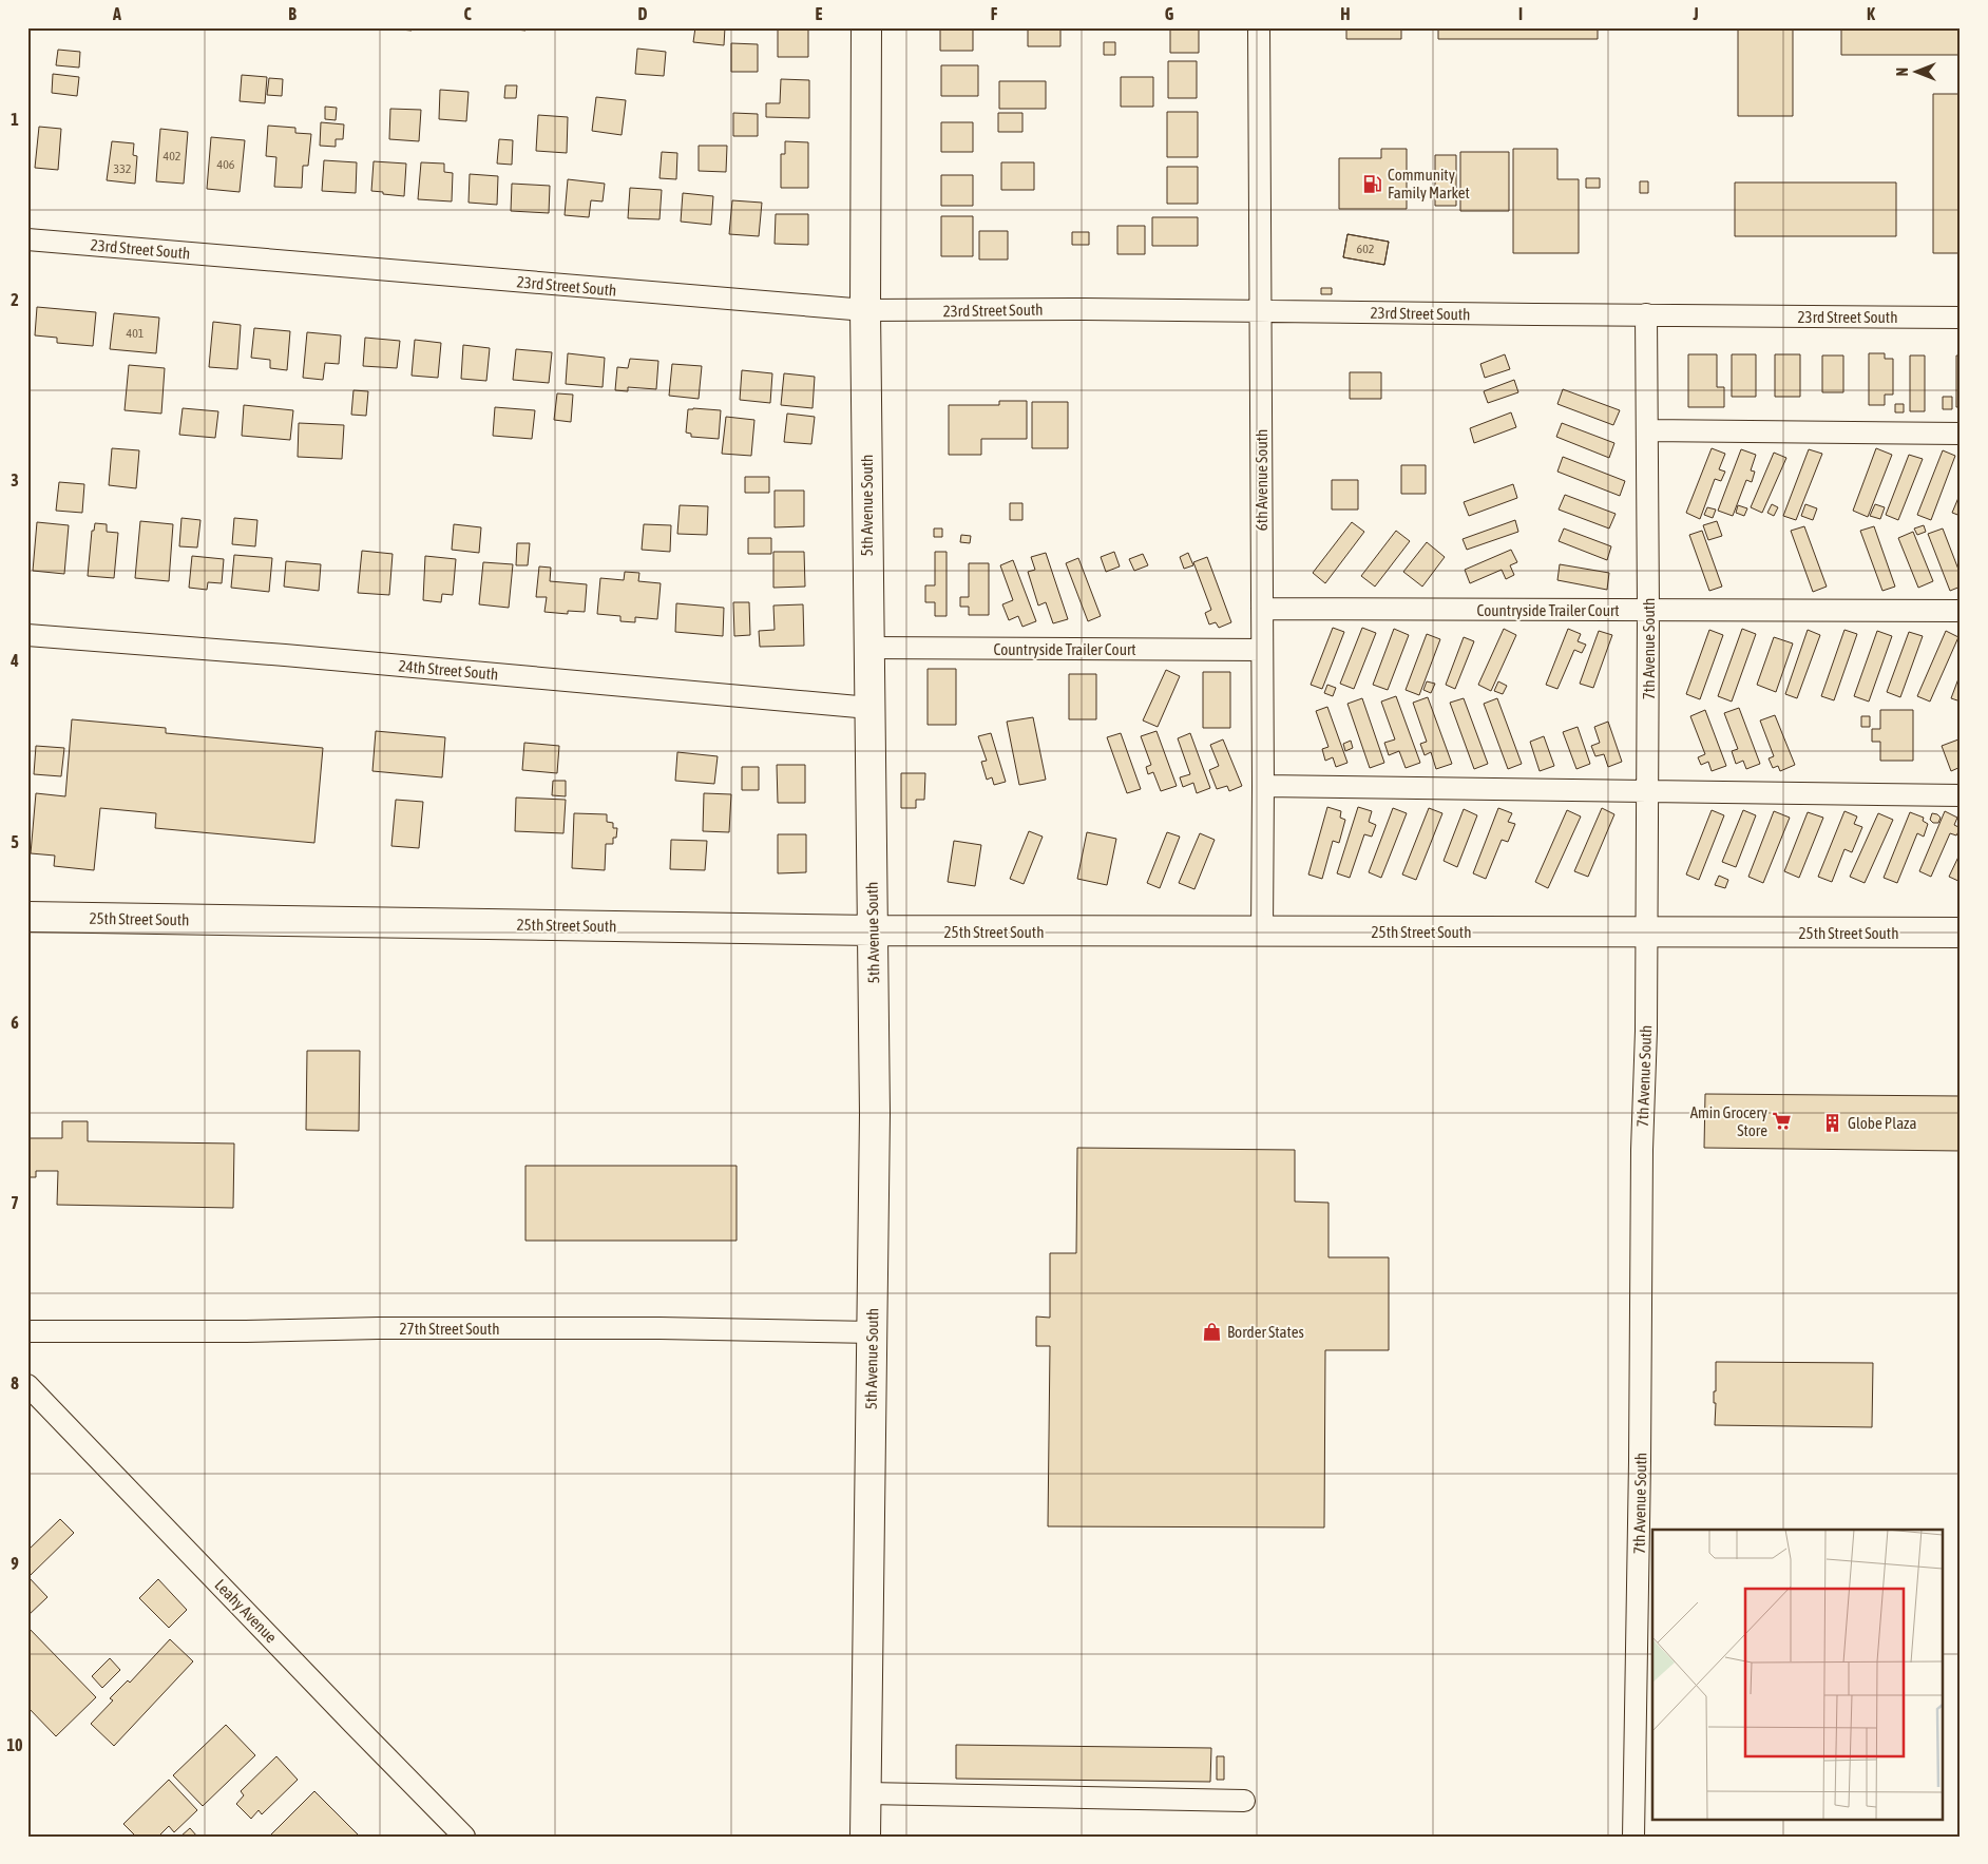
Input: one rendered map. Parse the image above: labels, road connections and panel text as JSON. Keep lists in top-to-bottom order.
{
  "streets": {
    "main road": ["5th Avenue South", "25th Street South"],
    "street": [
      "23rd Street South",
      "6th Avenue South",
      "Countryside Trailer Court",
      "7th Avenue South",
      "24th Street South",
      "27th Street South",
      "Leahy Avenue"
    ]
  },
  "crossings": [
    ["23rd Street South", "6th Avenue South"],
    ["23rd Street South", "5th Avenue South"],
    ["23rd Street South", "7th Avenue South"],
    ["6th Avenue South", "Countryside Trailer Court"],
    ["6th Avenue South", "25th Street South"],
    ["5th Avenue South", "Countryside Trailer Court"],
    ["5th Avenue South", "24th Street South"],
    ["5th Avenue South", "25th Street South"],
    ["5th Avenue South", "27th Street South"],
    ["Countryside Trailer Court", "7th Avenue South"],
    ["7th Avenue South", "25th Street South"]
  ],
  "places": {
    "fuel station": ["Community Family Market"],
    "supermarket": ["Amin Grocery Store"],
    "building": ["Globe Plaza"],
    "shop": ["Border States"]
  },
  "house_numbers": [
    "402",
    "406",
    "332",
    "602",
    "401"
  ],
  "north": "left",
  "grid": {
    "columns": [
      "A",
      "B",
      "C",
      "D",
      "E",
      "F",
      "G",
      "H",
      "I",
      "J",
      "K"
    ],
    "rows": [
      "1",
      "2",
      "3",
      "4",
      "5",
      "6",
      "7",
      "8",
      "9",
      "10"
    ]
  }
}
